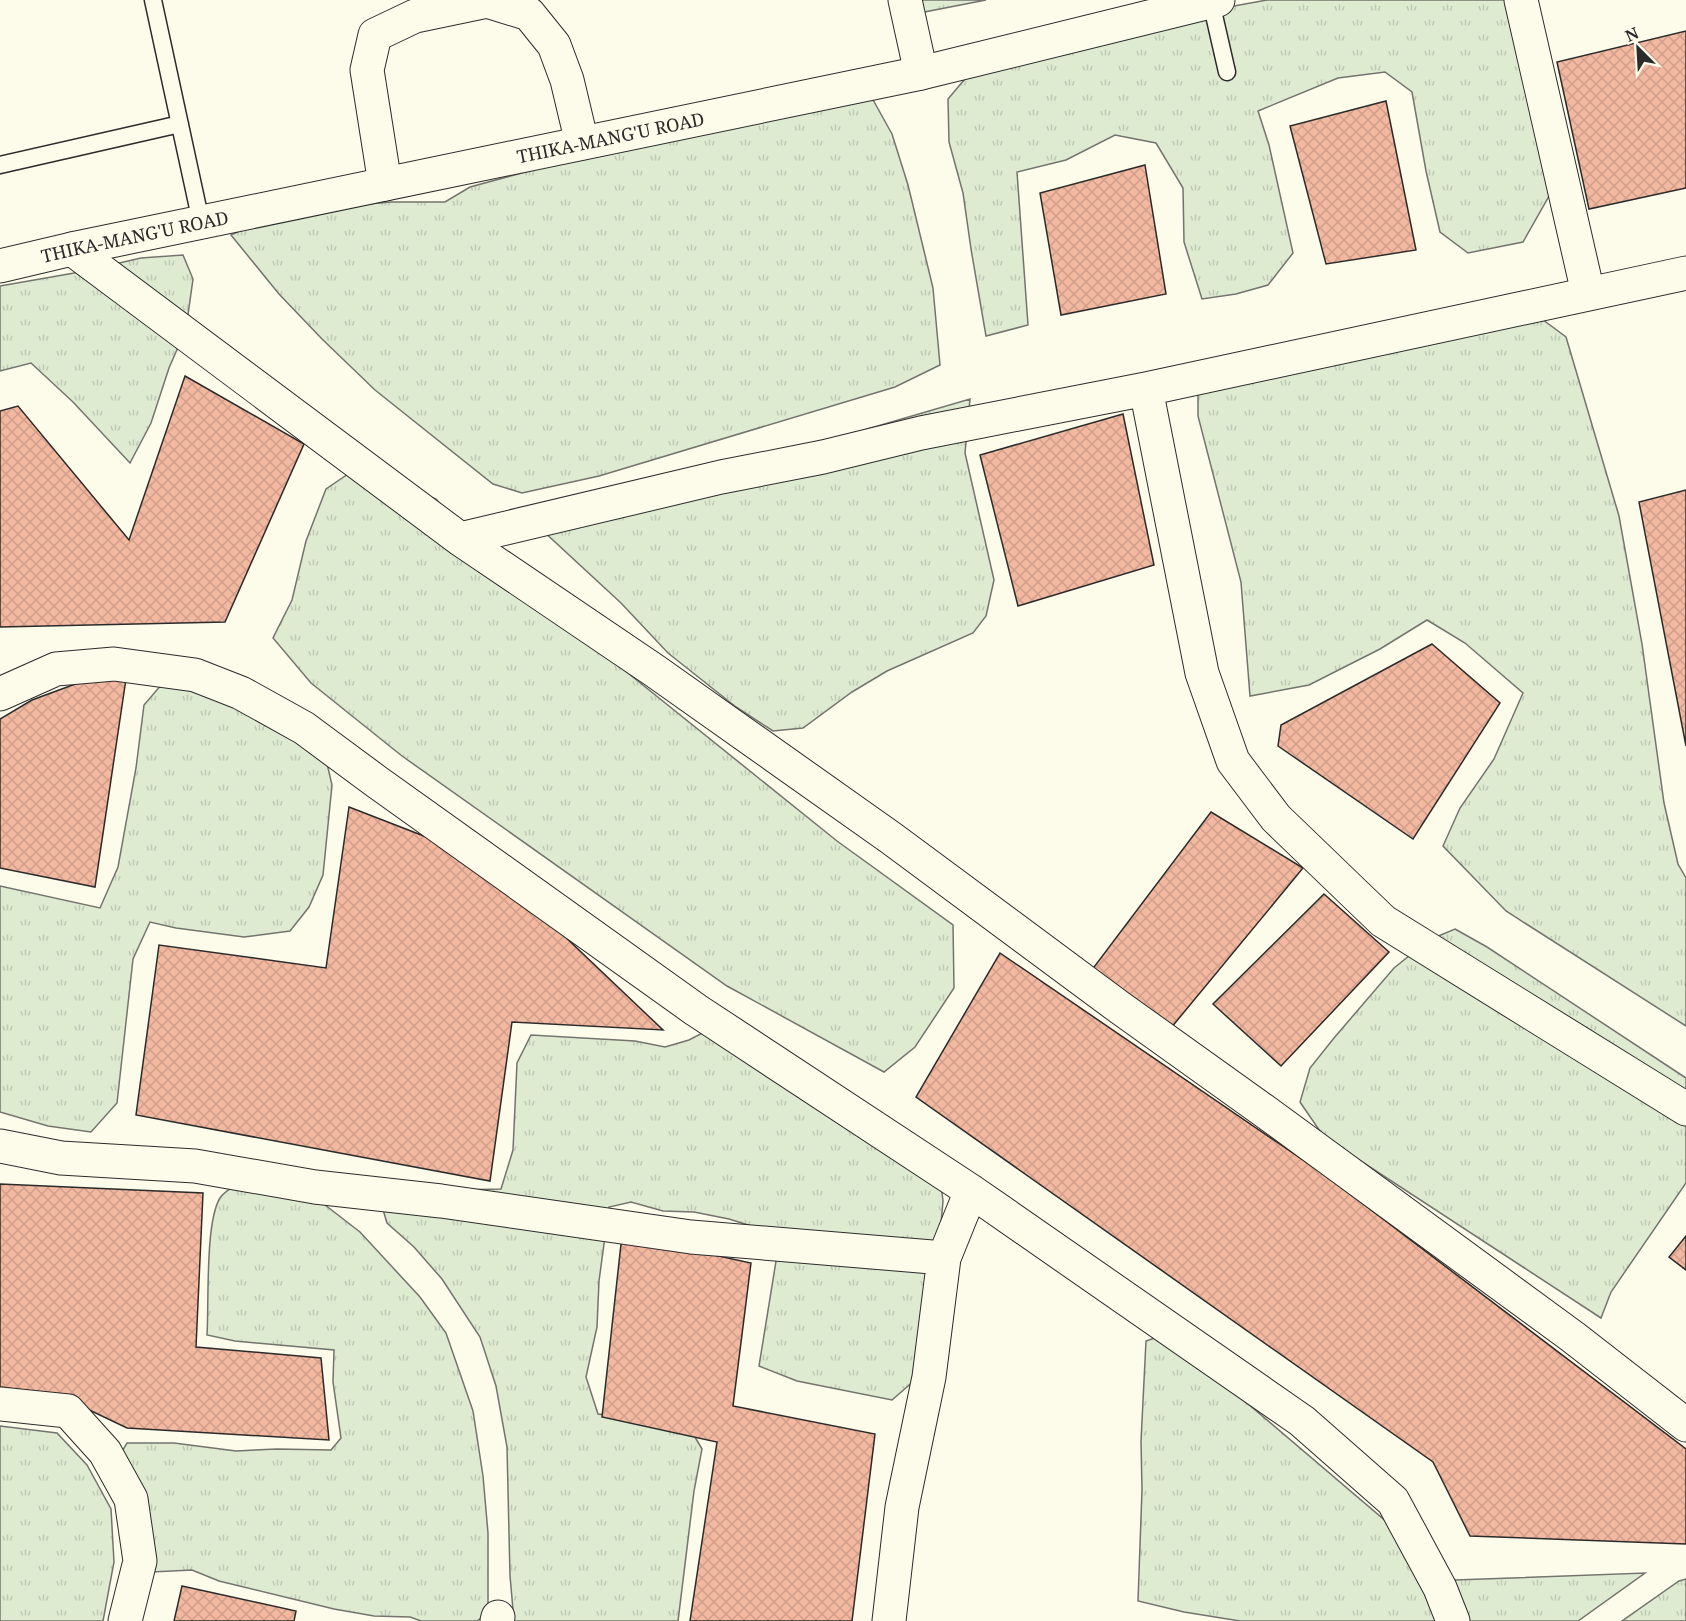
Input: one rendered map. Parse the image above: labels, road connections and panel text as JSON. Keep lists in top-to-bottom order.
{
  "streets": {
    "main road": ["THIKA-MANG'U ROAD"]
  },
  "north": "top left"
}
